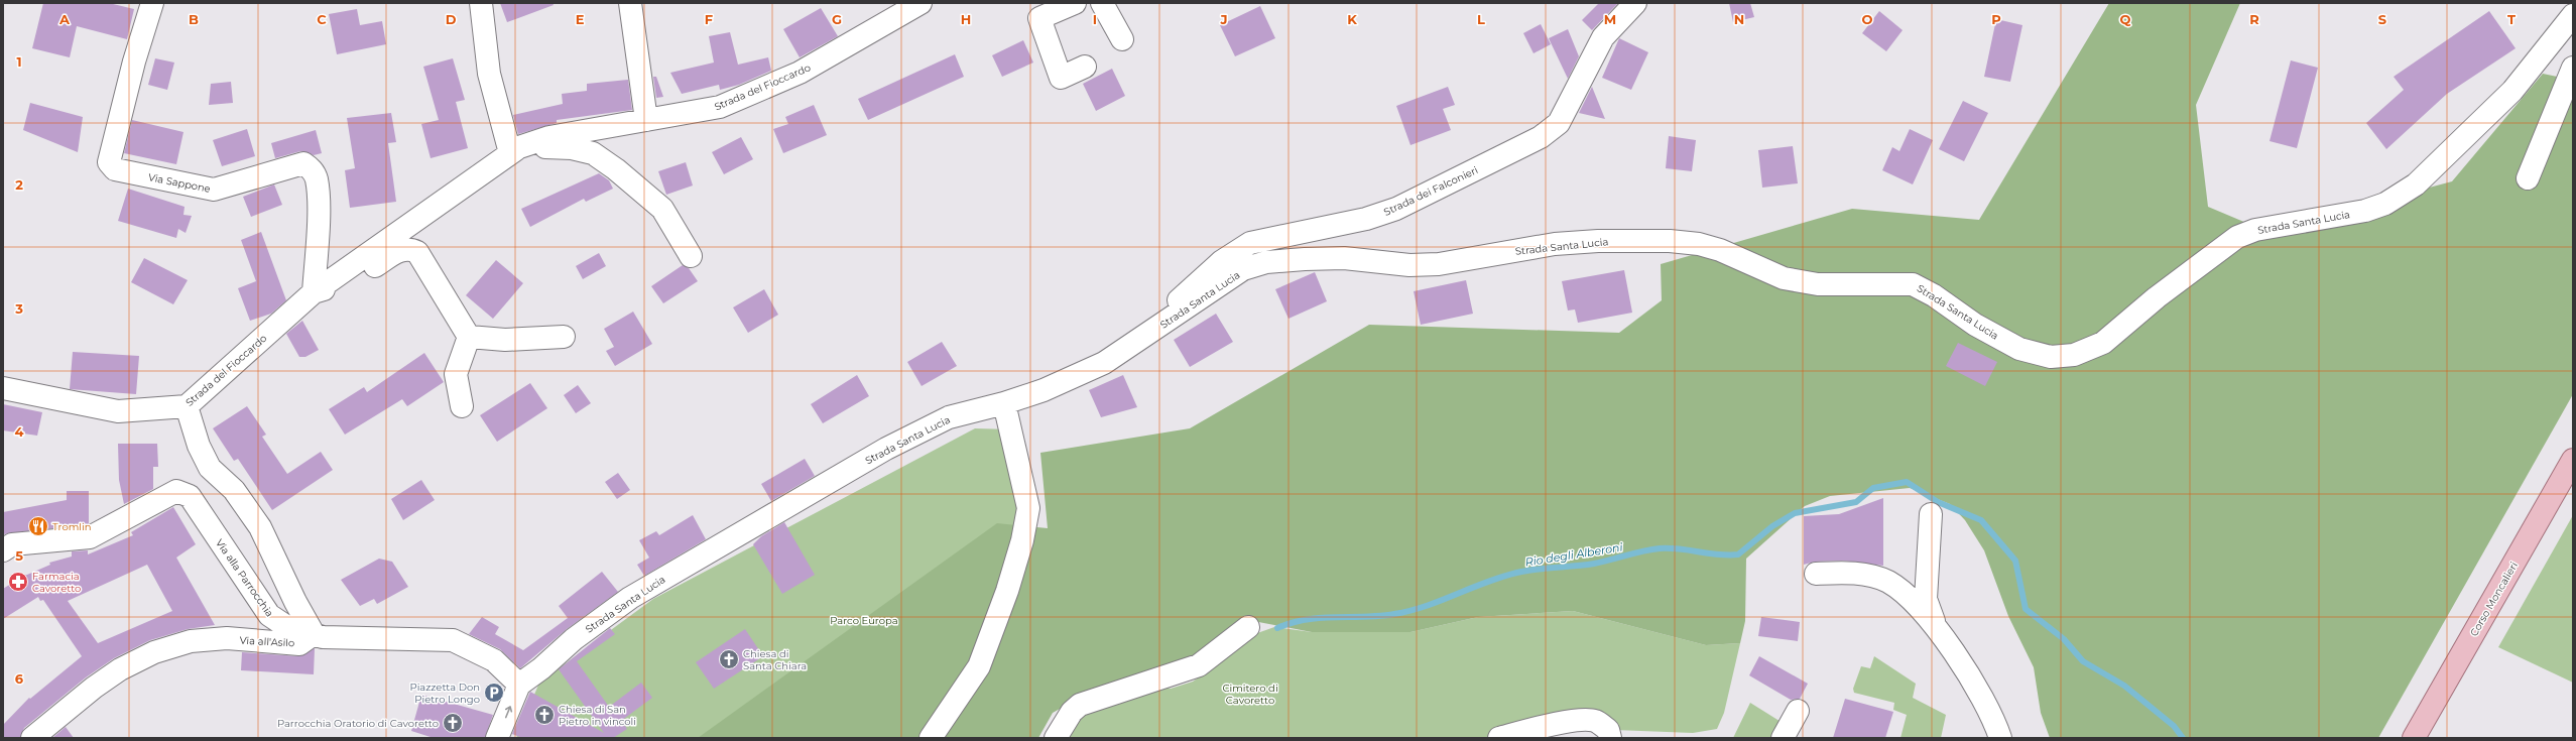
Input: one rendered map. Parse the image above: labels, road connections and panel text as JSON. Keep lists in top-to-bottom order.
{
  "streets": {
    "main road": ["Corso Moncalieri"],
    "street": [
      "Strada del Fioccardo",
      "Via Sappone",
      "Strada dei Falconieri",
      "Strada Santa Lucia",
      "Via alla Parrocchia",
      "Via all'Asilo"
    ]
  },
  "crossings": [
    ["Strada del Fioccardo", "Via Sappone"],
    ["Strada dei Falconieri", "Strada Santa Lucia"],
    ["Strada Santa Lucia", "Via alla Parrocchia"],
    ["Via alla Parrocchia", "Via all'Asilo"]
  ],
  "water": ["Rio degli Alberoni"],
  "parks": ["Parco Europa", "Cimitero di Cavoretto"],
  "places": {
    "restaurant": ["Tromlin"],
    "pharmacy": ["Farmacia Cavoretto"],
    "church": ["Chiesa di Santa Chiara", "Chiesa di San Pietro in vincoli", "Parrocchia Oratorio di Cavoretto"],
    "parking": ["Piazzetta Don Pietro Longo"]
  },
  "grid": {
    "columns": [
      "A",
      "B",
      "C",
      "D",
      "E",
      "F",
      "G",
      "H",
      "I",
      "J",
      "K",
      "L",
      "M",
      "N",
      "O",
      "P",
      "Q",
      "R",
      "S",
      "T"
    ],
    "rows": [
      "1",
      "2",
      "3",
      "4",
      "5",
      "6"
    ]
  }
}
